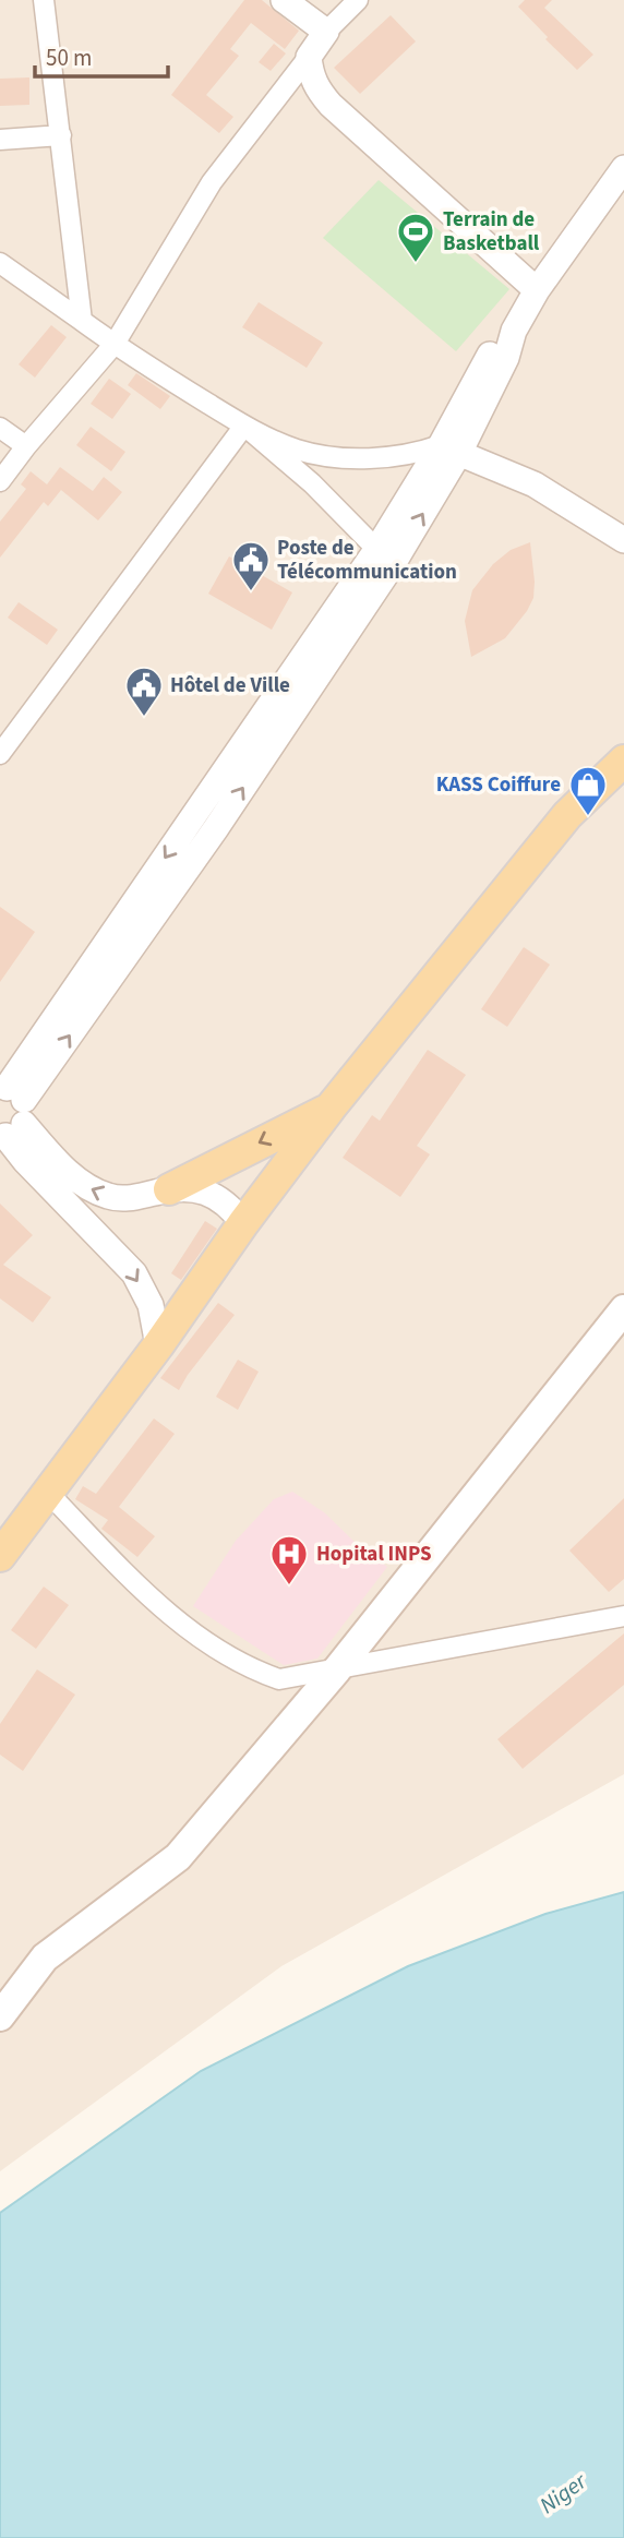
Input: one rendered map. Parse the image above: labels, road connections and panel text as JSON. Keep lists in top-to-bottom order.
{
  "water": ["Niger"],
  "places": {
    "sports": ["Terrain de Basketball"],
    "public building": ["Poste de Télécommunication", "Hôtel de Ville"],
    "shop": ["KASS Coiffure"],
    "hospital": ["Hopital INPS"]
  },
  "scale_bar": "50 m"
}
